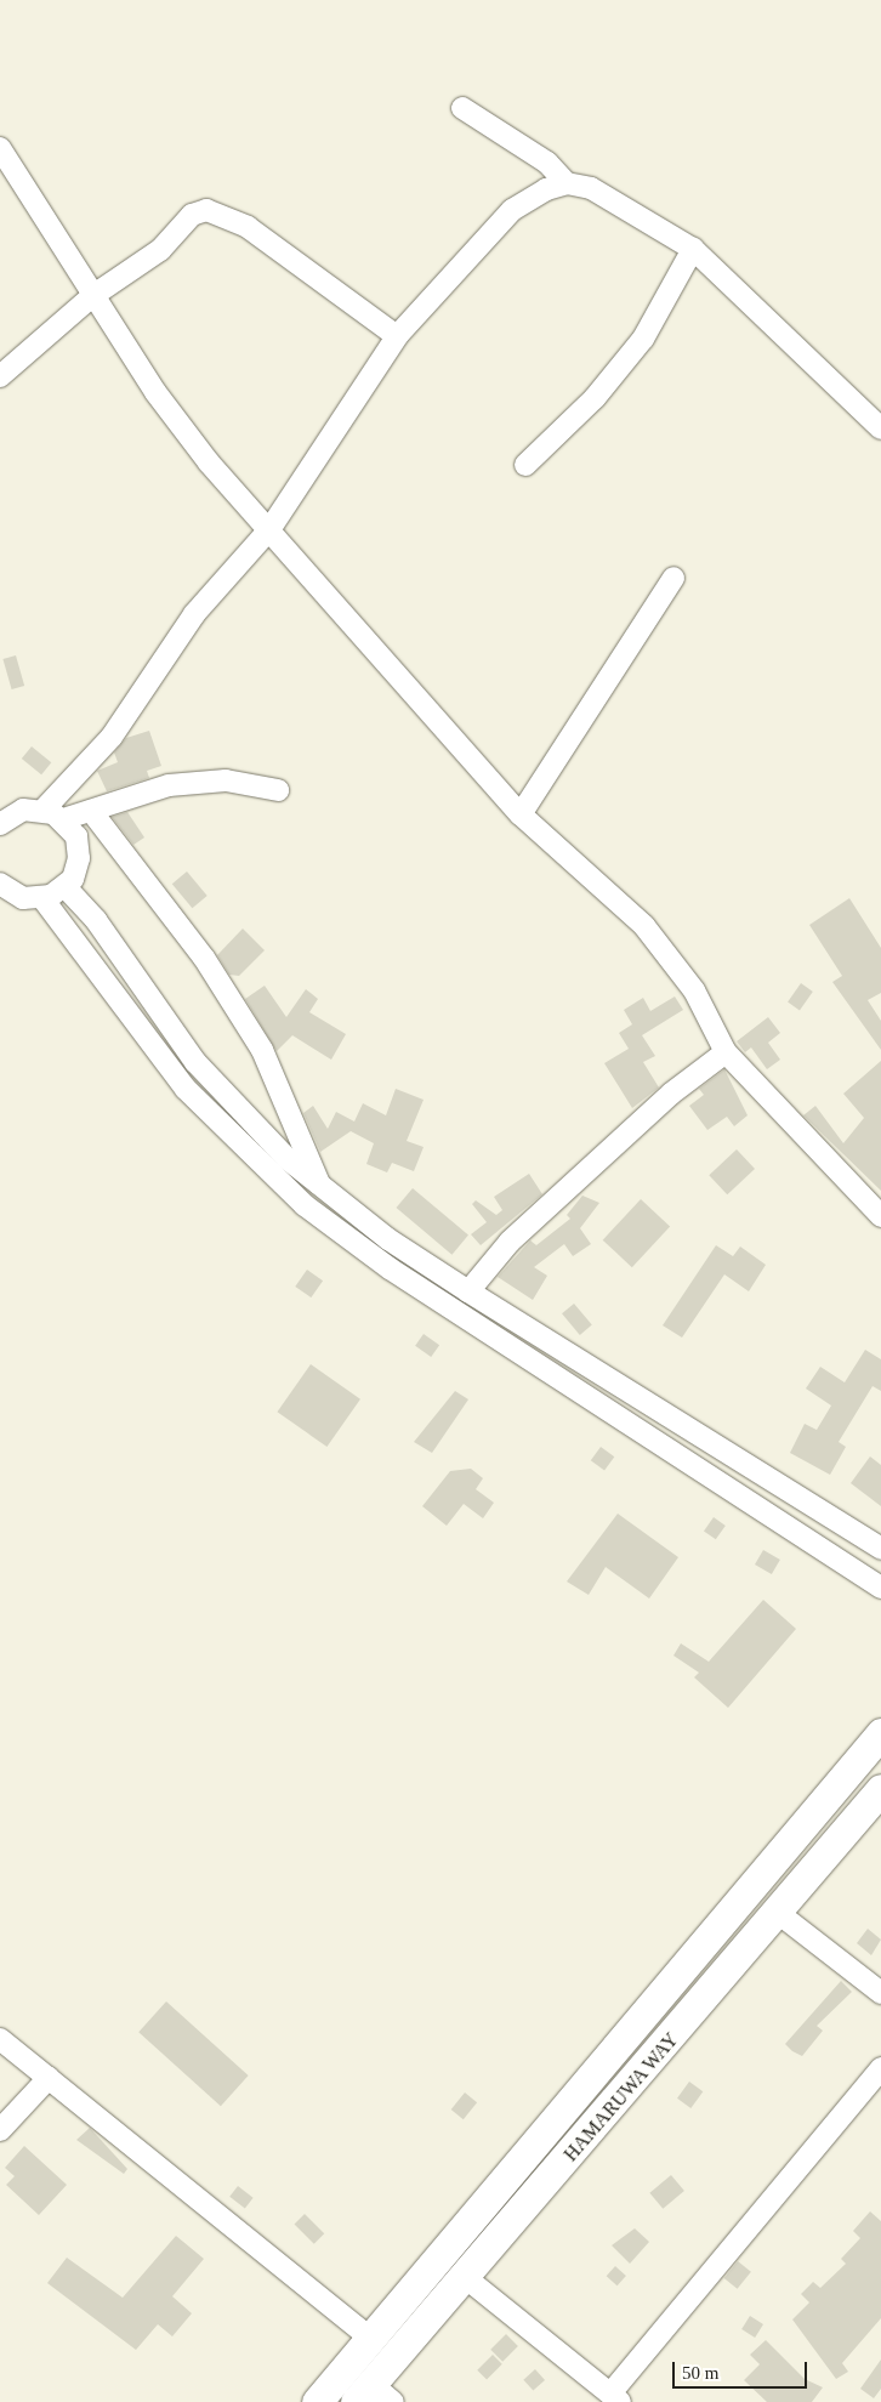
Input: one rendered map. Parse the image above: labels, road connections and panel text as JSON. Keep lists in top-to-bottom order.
{
  "streets": {
    "main road": ["HAMARUWA WAY"]
  },
  "scale_bar": "50 m"
}
